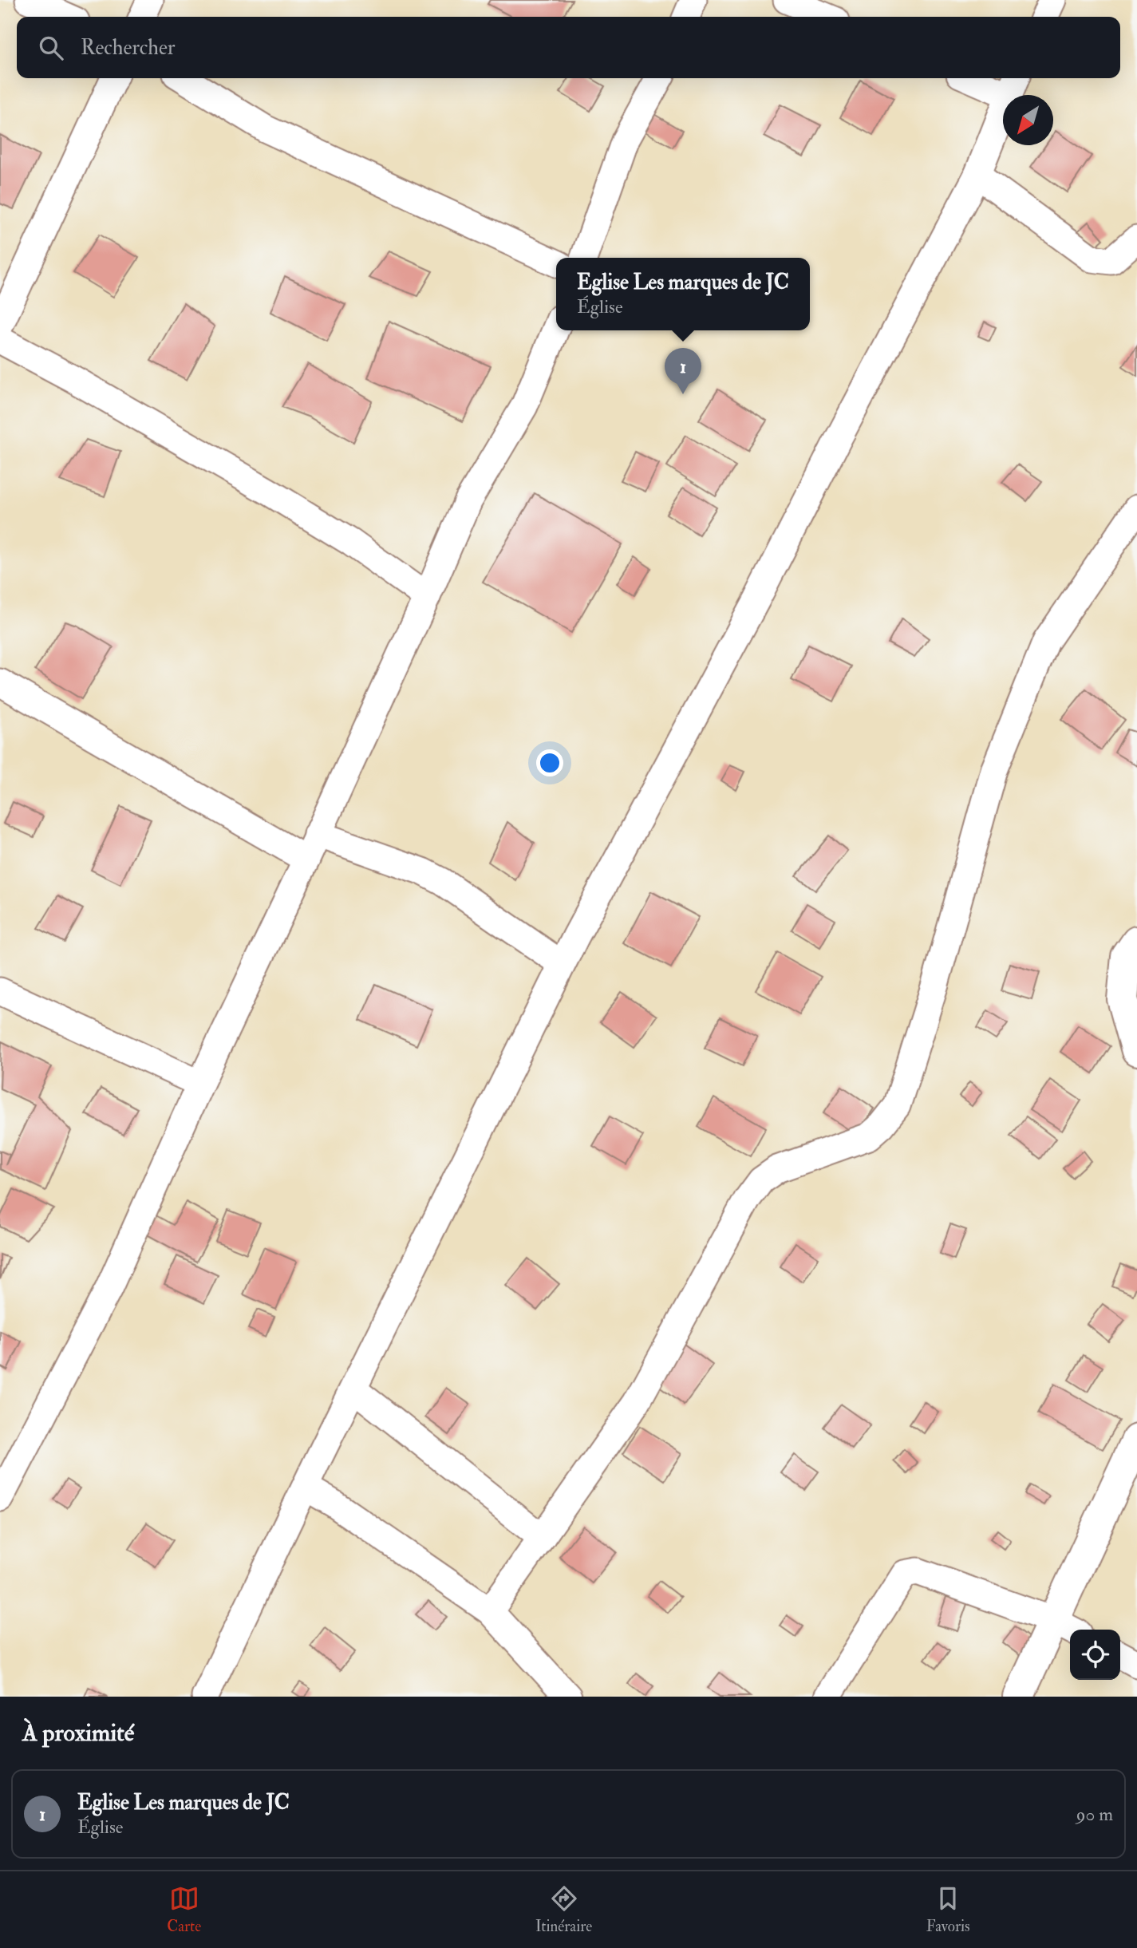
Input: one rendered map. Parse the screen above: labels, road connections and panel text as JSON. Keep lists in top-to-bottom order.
{
  "north": "bottom left",
  "page": {
    "search": "Rechercher",
    "popup": ["Eglise Les marques de JC", "Église"],
    "pins": "1",
    "heading": "À proximité",
    "list": [
      {
        "mark": "1",
        "name": "Eglise Les marques de JC",
        "note": "Église",
        "value": "90 m"
      }
    ],
    "nav": ["Carte", "Itinéraire", "Favoris"]
  }
}
